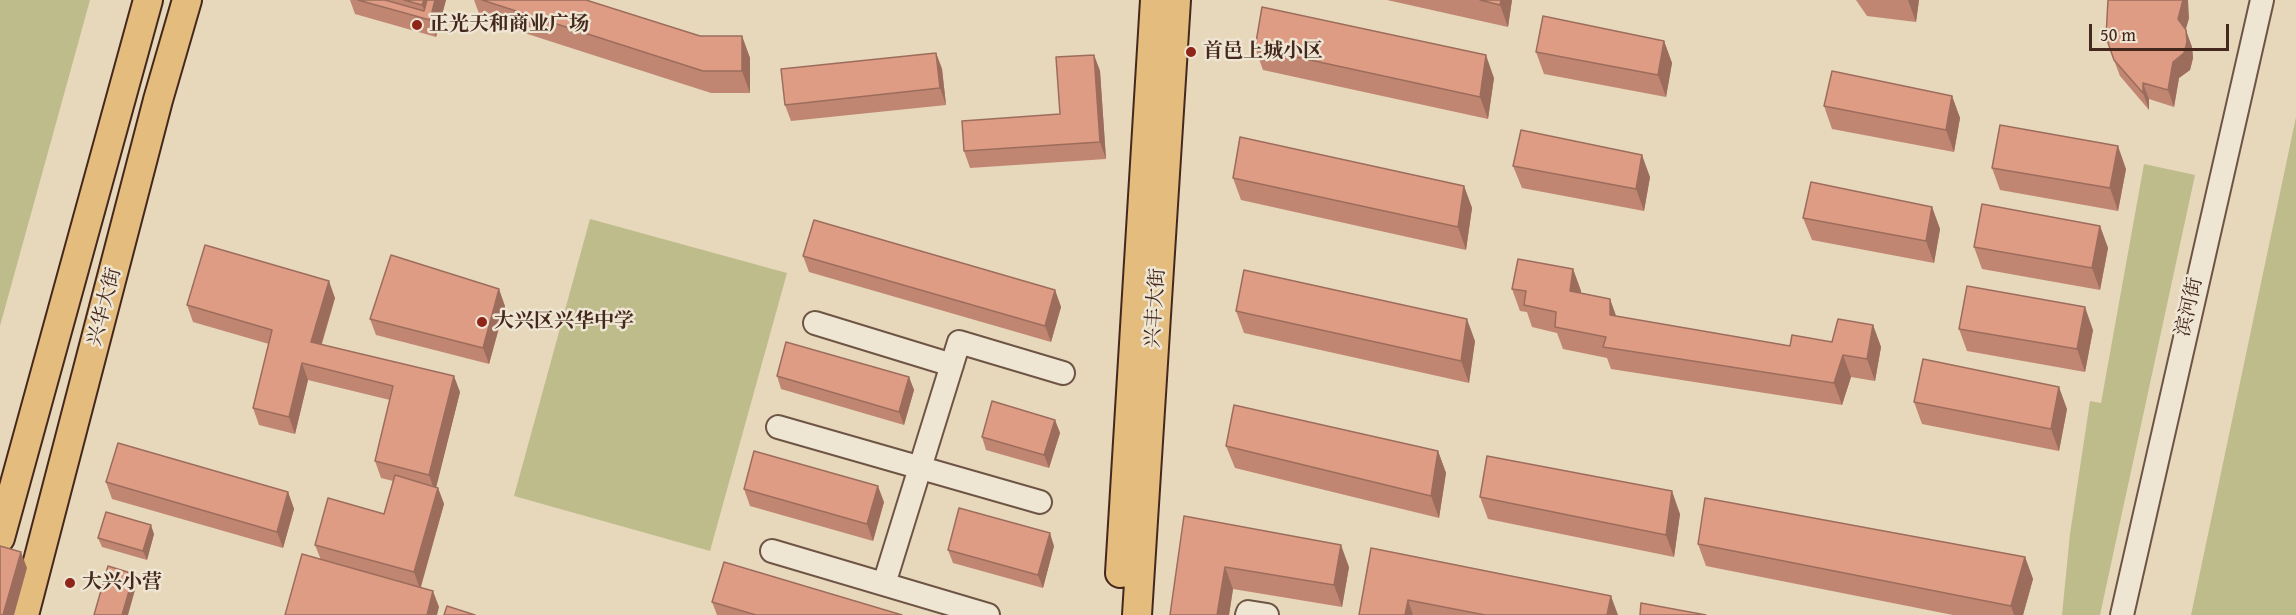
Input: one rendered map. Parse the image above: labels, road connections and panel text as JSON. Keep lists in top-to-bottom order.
{
  "streets": {
    "main road": ["兴华大街", "兴丰大街"],
    "street": ["滨河街"]
  },
  "places": [
    "正光天和商业广场",
    "首邑上城小区",
    "大兴区兴华中学",
    "大兴小营"
  ],
  "scale_bar": "50 m"
}
